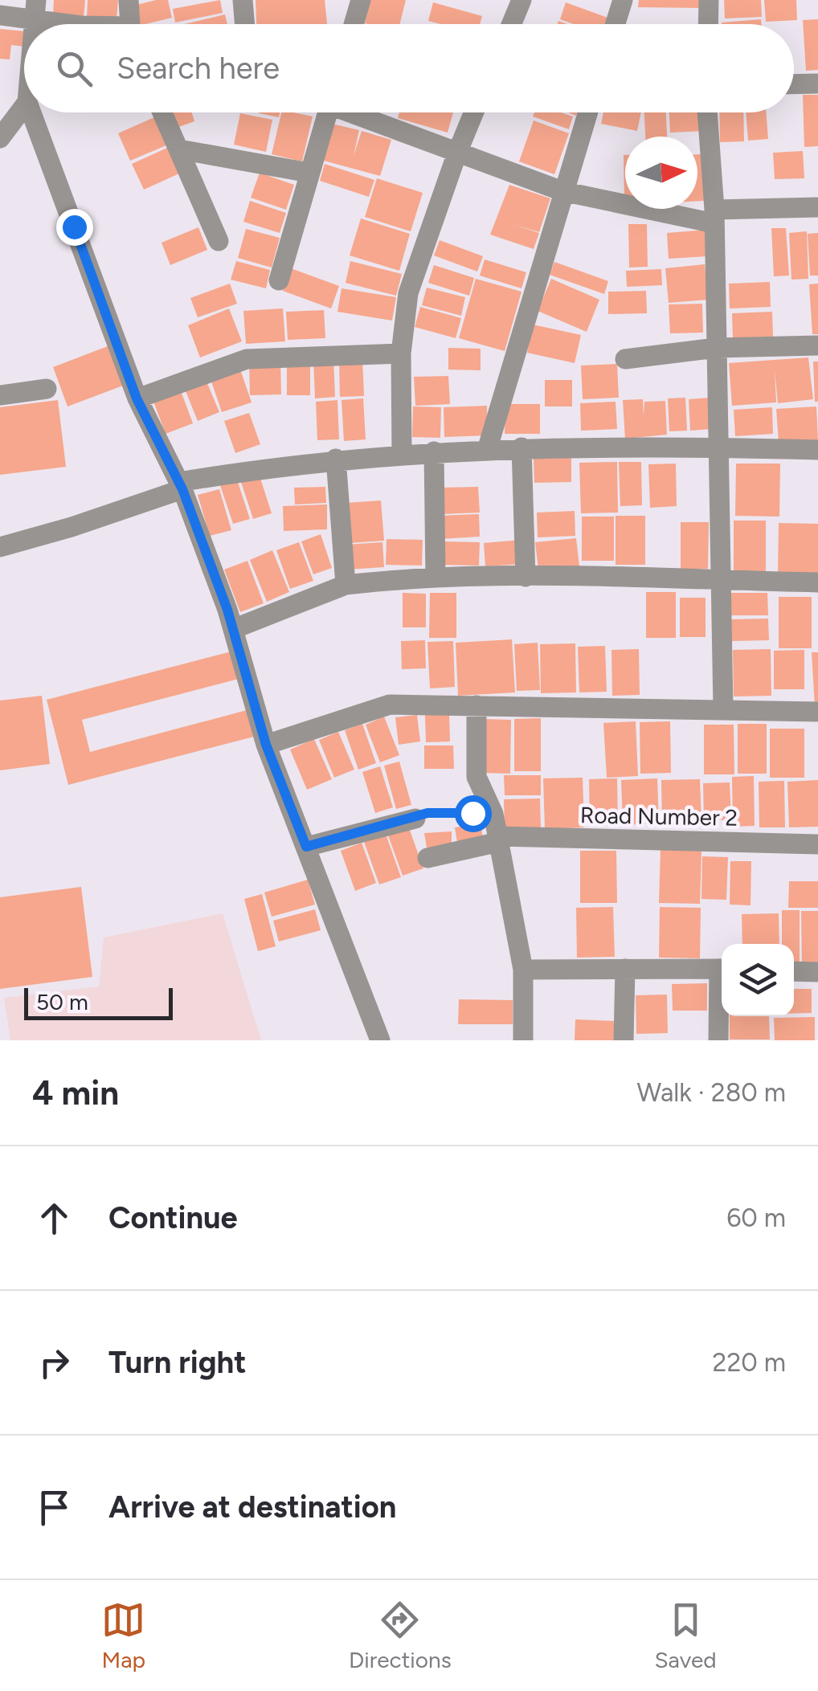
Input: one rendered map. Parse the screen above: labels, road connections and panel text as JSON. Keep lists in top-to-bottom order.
{
  "streets": {
    "street": ["Road Number 2"]
  },
  "scale_bar": "50 m",
  "north": "right",
  "page": {
    "search": "Search here",
    "scale": "50 m",
    "heading": ["4 min", "Walk · 280 m"],
    "list": [
      ["Continue", "60 m"],
      ["Turn right", "220 m"],
      "Arrive at destination"
    ],
    "nav": ["Map", "Directions", "Saved"]
  }
}
